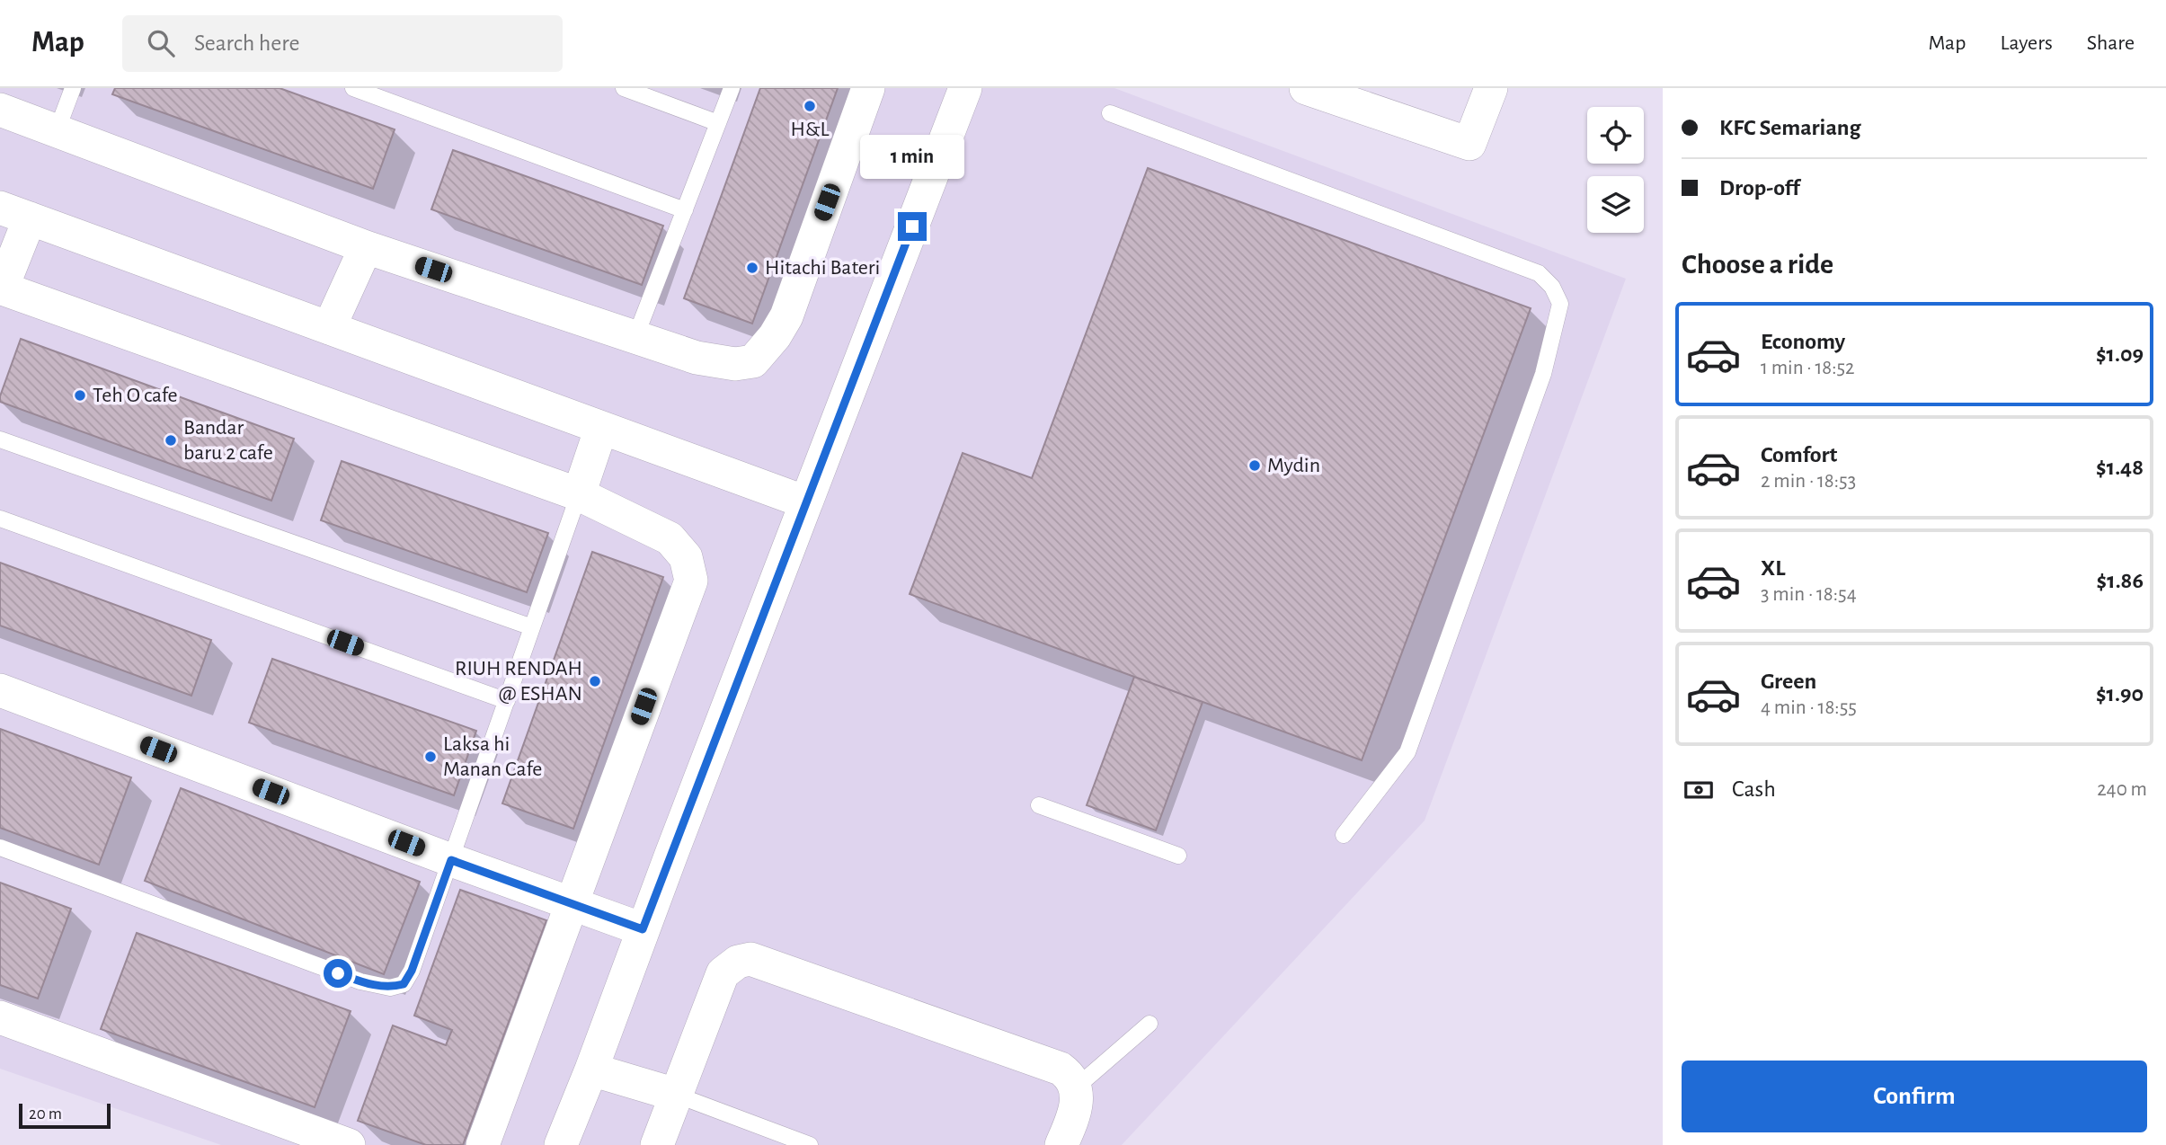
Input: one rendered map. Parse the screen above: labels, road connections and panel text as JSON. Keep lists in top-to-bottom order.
{
  "places": [
    "H&L",
    "Hitachi Bateri",
    "Teh O cafe",
    "Bandar baru 2 cafe",
    "Mydin",
    "RIUH RENDAH @ ESHAN",
    "Laksa hi Manan Cafe"
  ],
  "scale_bar": "20 m",
  "page": {
    "header": "Map",
    "search": "Search here",
    "nav": ["Map", "Layers", "Share"],
    "banner": ["KFC Semariang", "Drop-off"],
    "bubble": "1 min",
    "heading": "Choose a ride",
    "list": [
      {
        "name": "Economy",
        "note": "1 min · 18:52",
        "value": "$1.09"
      },
      {
        "name": "Comfort",
        "note": "2 min · 18:53",
        "value": "$1.48"
      },
      {
        "name": "XL",
        "note": "3 min · 18:54",
        "value": "$1.86"
      },
      {
        "name": "Green",
        "note": "4 min · 18:55",
        "value": "$1.90"
      }
    ],
    "pay": ["Cash", "240 m"],
    "buttons": "Confirm",
    "scale": "20 m"
  }
}
